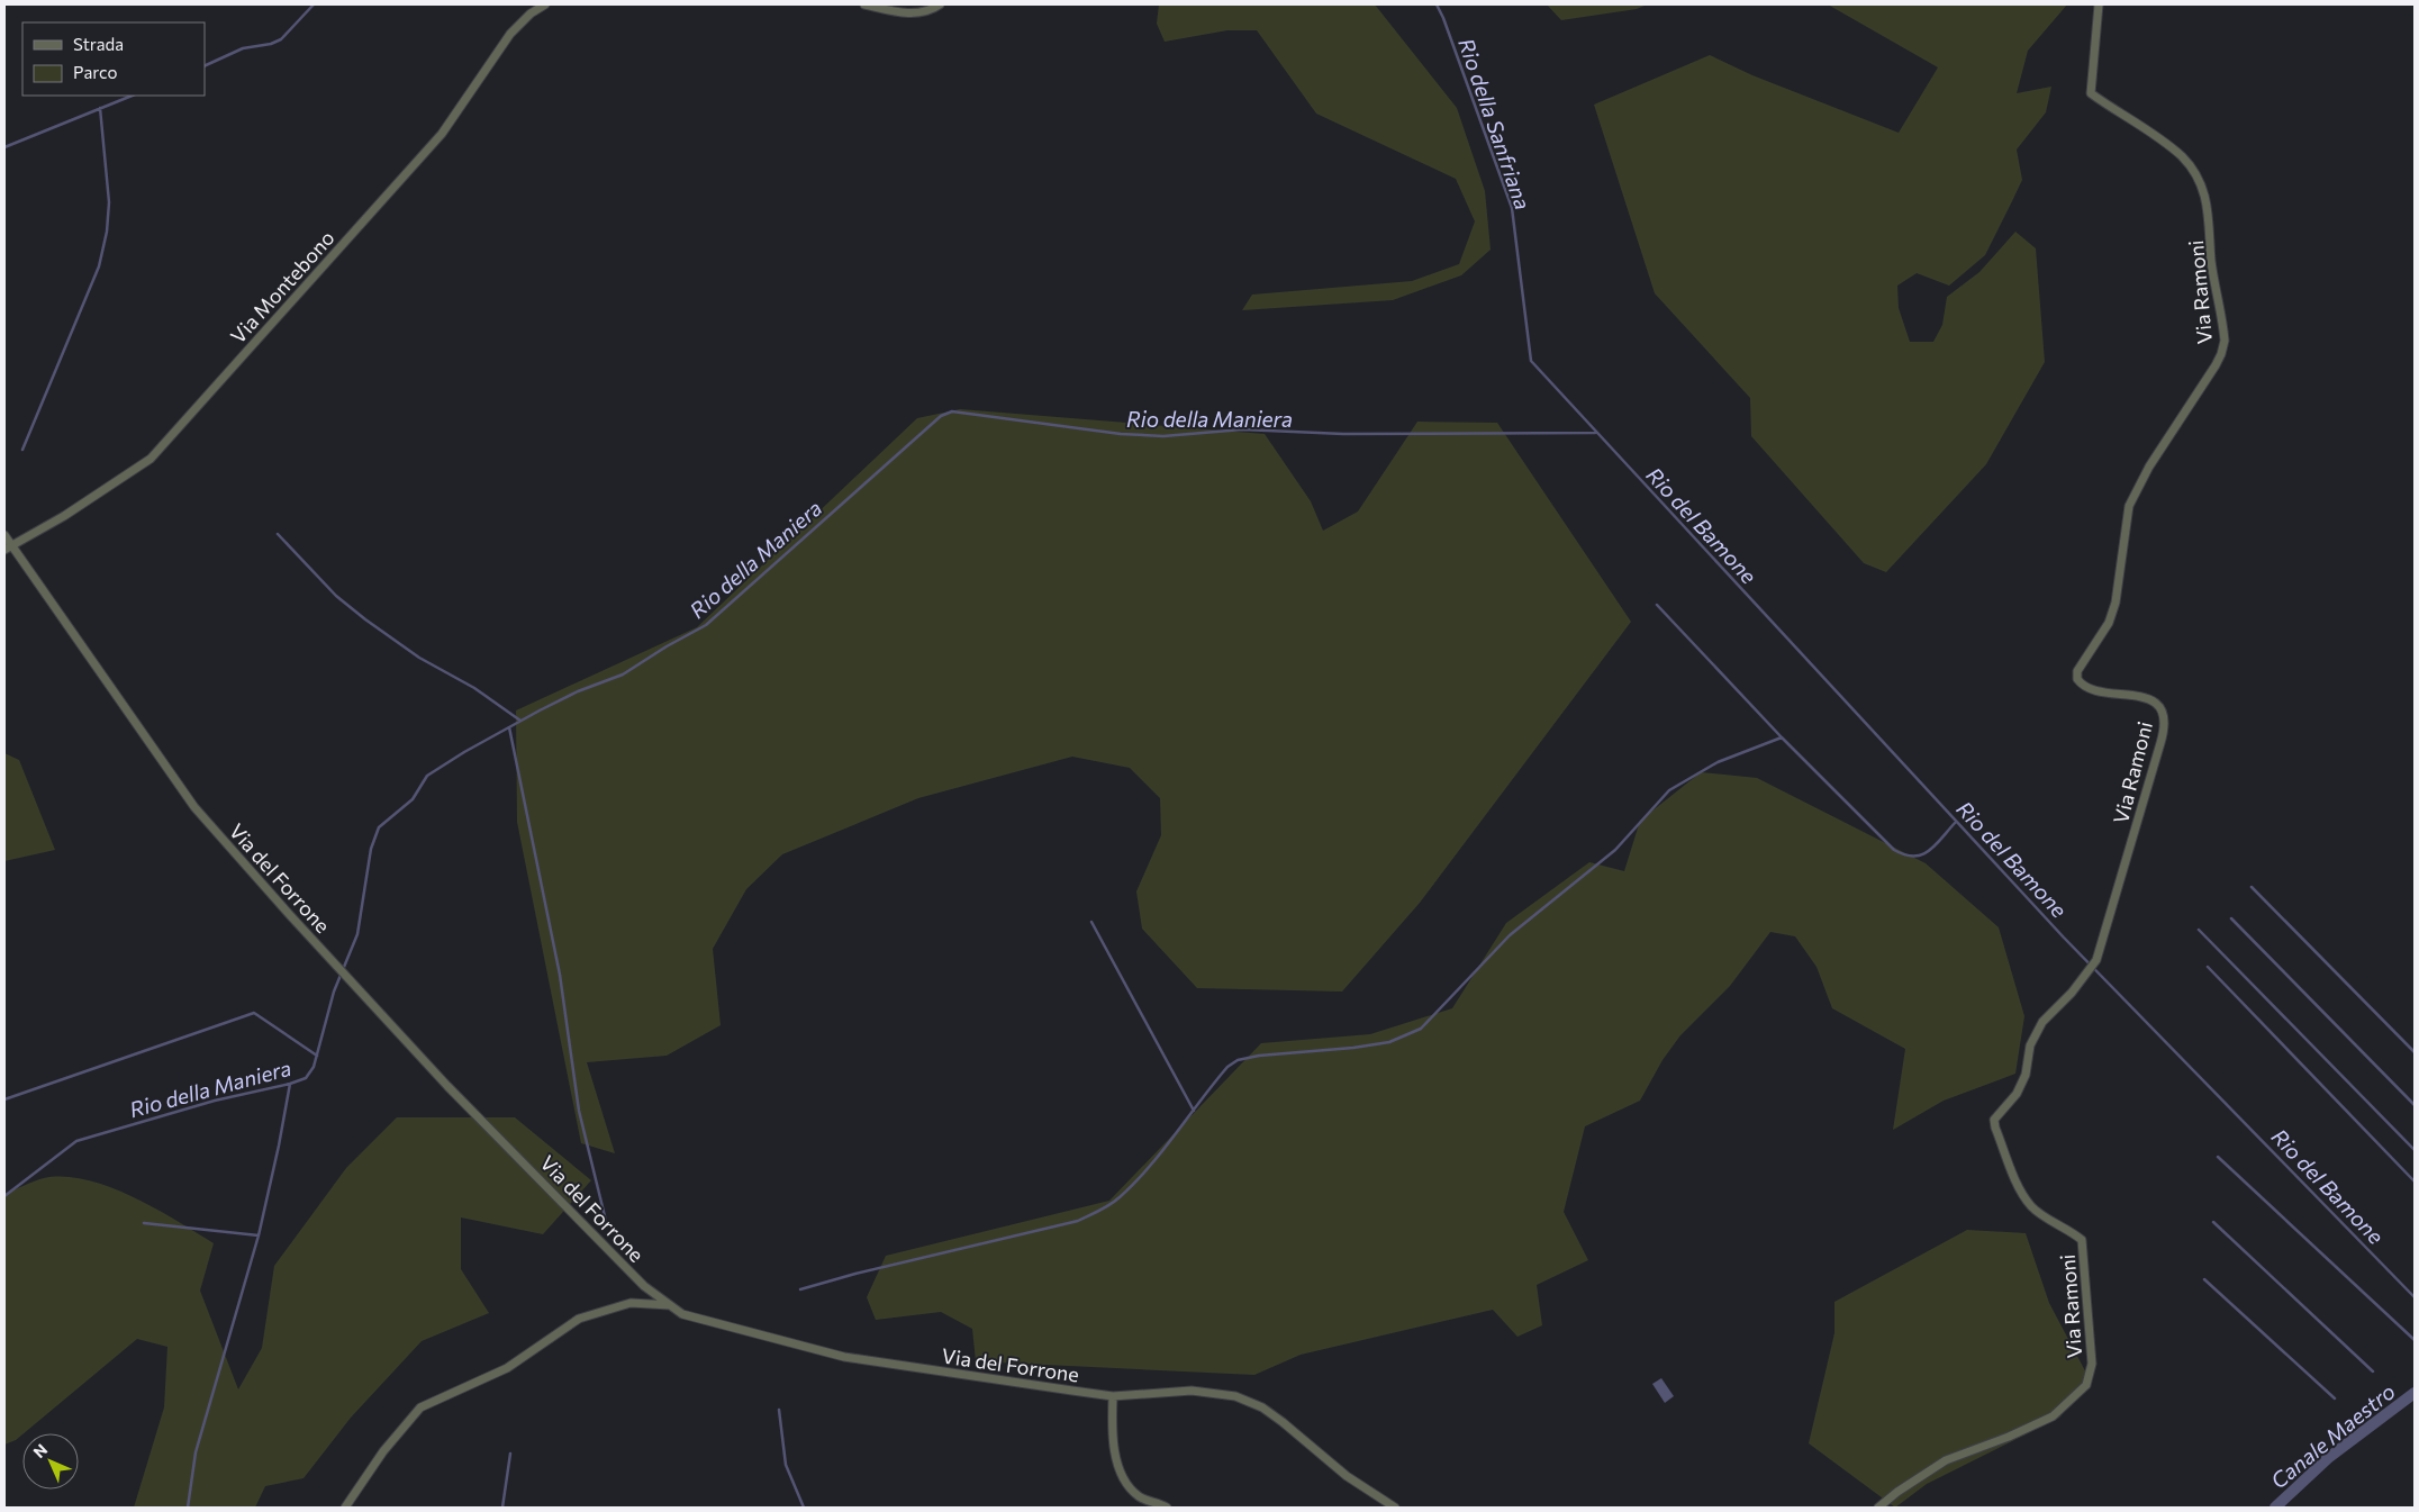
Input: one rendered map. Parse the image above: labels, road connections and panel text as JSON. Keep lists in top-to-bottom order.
{
  "streets": {
    "street": ["Via Montebono", "Via Ramoni", "Via del Forrone"]
  },
  "crossings": [
    ["Via Montebono", "Via del Forrone"]
  ],
  "water": [
    "Rio della Sanfriana",
    "Rio della Maniera",
    "Rio del Bamone",
    "Canale Maestro"
  ],
  "legend": ["Strada", "Parco"],
  "north": "top left"
}
